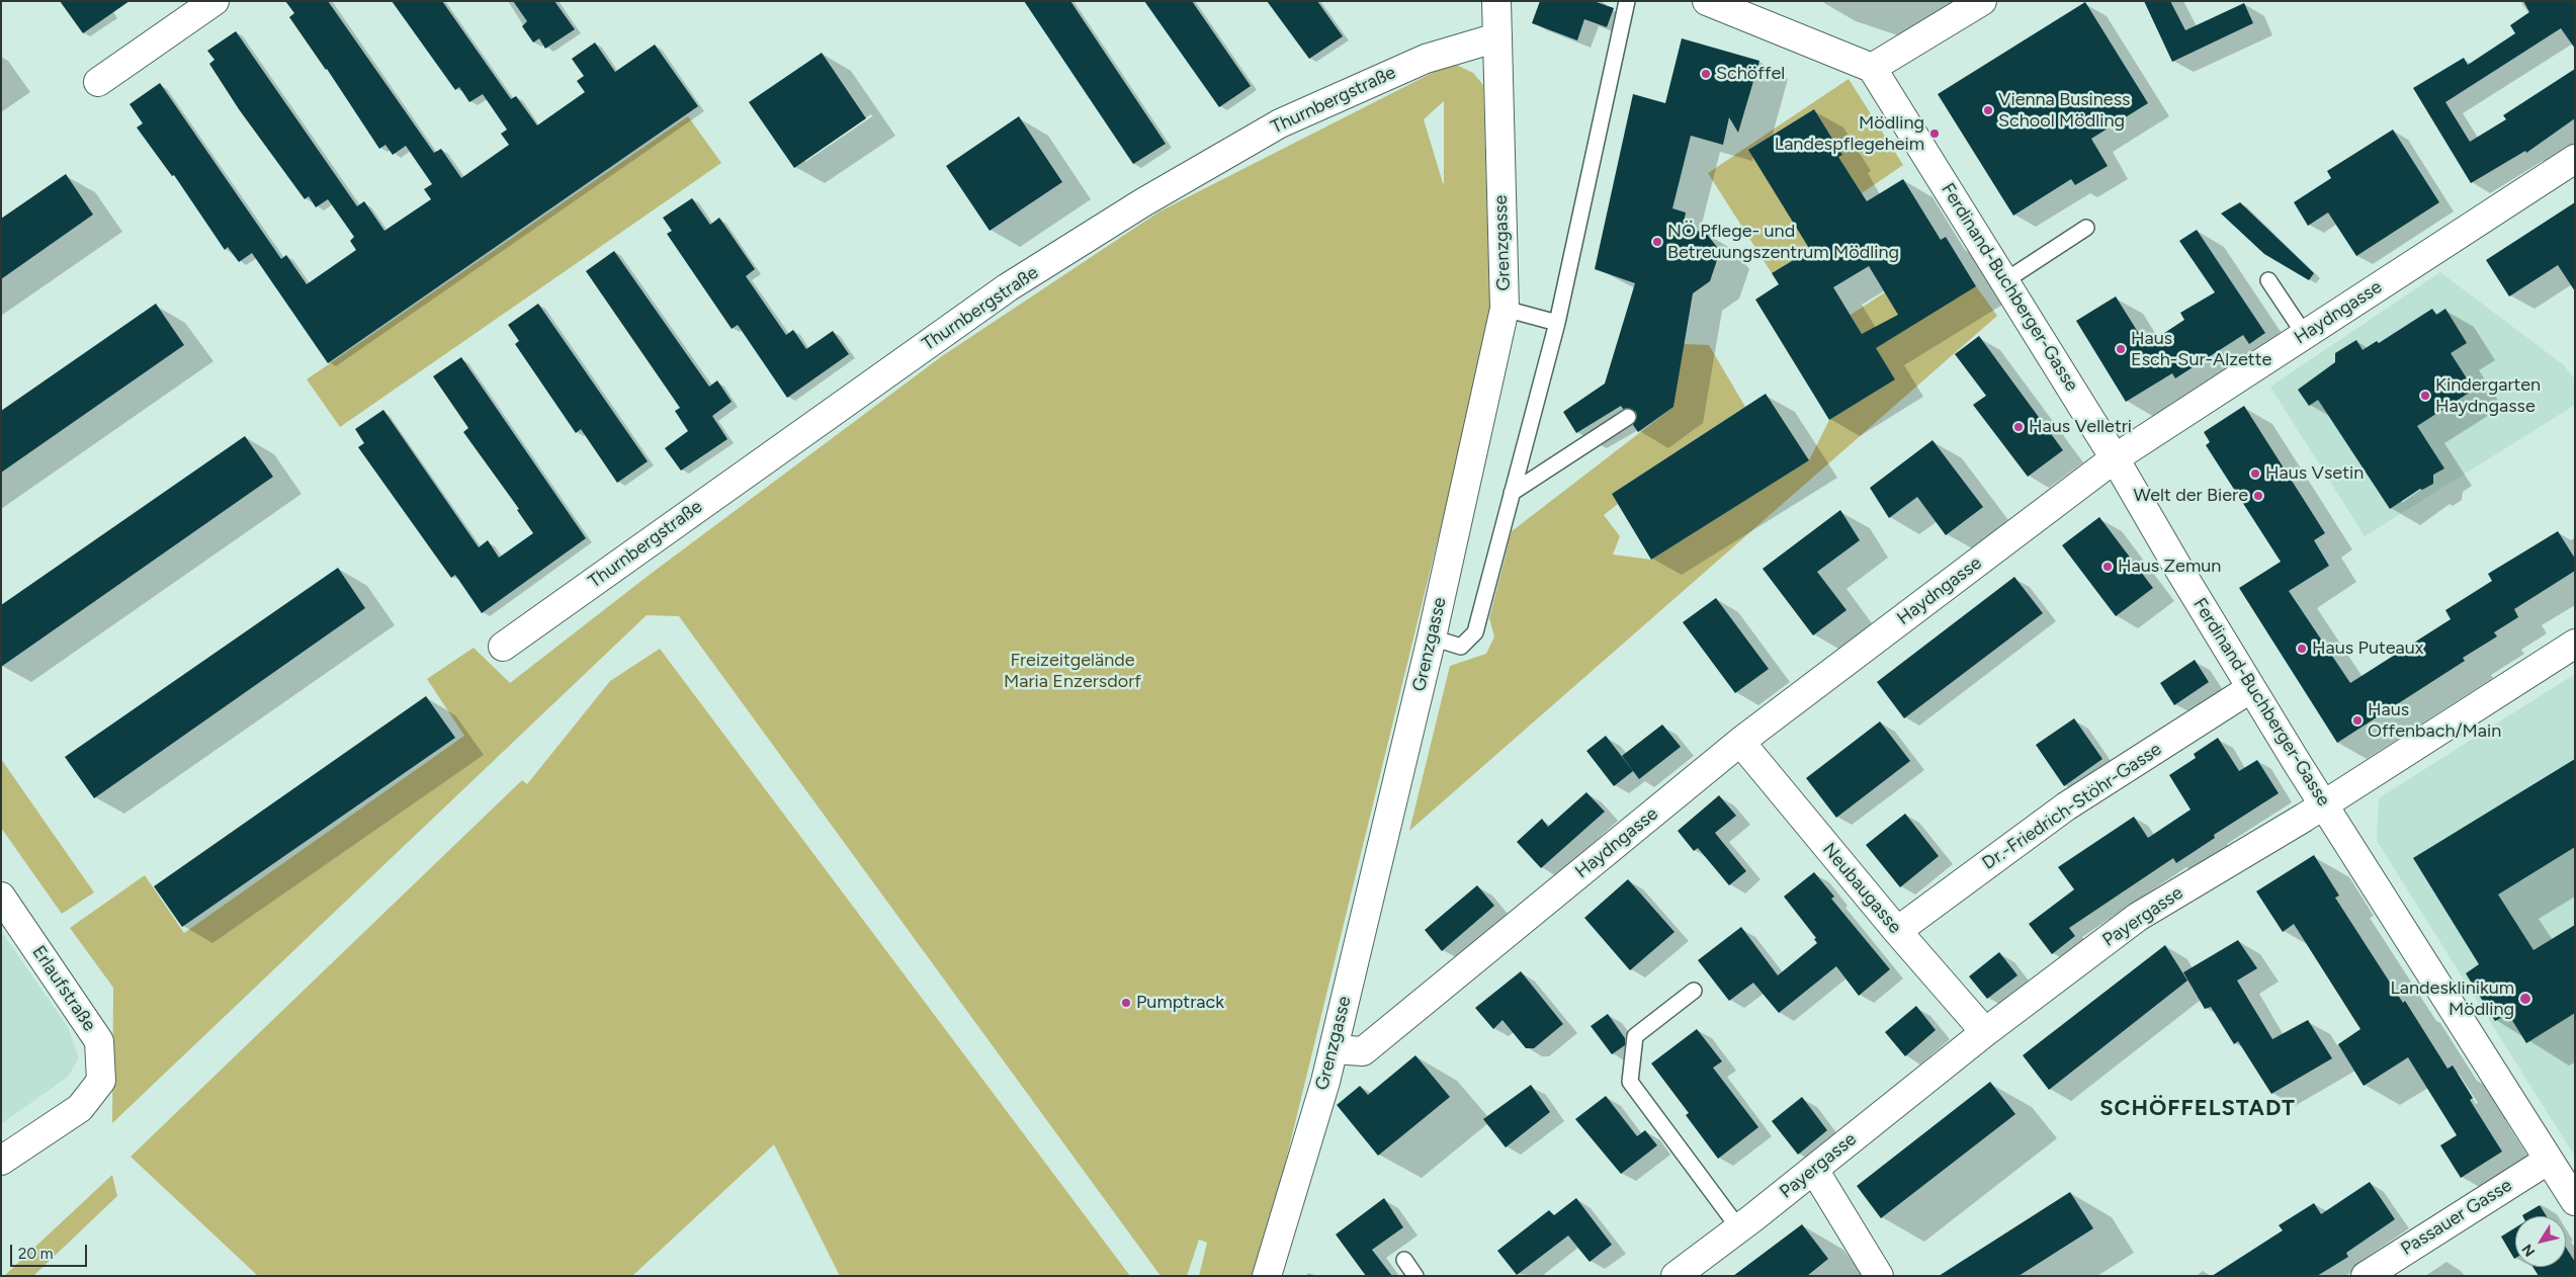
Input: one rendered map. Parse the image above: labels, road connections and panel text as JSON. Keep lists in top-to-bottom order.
{
  "streets": {
    "street": [
      "Thurnbergstraße",
      "Grenzgasse",
      "Ferdinand-Buchberger-Gasse",
      "Haydngasse",
      "Dr.-Friedrich-Stöhr-Gasse",
      "Neubaugasse",
      "Payergasse",
      "Erlaufstraße",
      "Passauer Gasse"
    ]
  },
  "crossings": [
    ["Thurnbergstraße", "Grenzgasse"],
    ["Grenzgasse", "Haydngasse"],
    ["Ferdinand-Buchberger-Gasse", "Haydngasse"],
    ["Ferdinand-Buchberger-Gasse", "Dr.-Friedrich-Stöhr-Gasse"],
    ["Ferdinand-Buchberger-Gasse", "Payergasse"],
    ["Ferdinand-Buchberger-Gasse", "Passauer Gasse"],
    ["Haydngasse", "Neubaugasse"],
    ["Dr.-Friedrich-Stöhr-Gasse", "Neubaugasse"],
    ["Neubaugasse", "Payergasse"]
  ],
  "districts": ["SCHÖFFELSTADT"],
  "parks": ["Freizeitgelände Maria Enzersdorf"],
  "places": [
    "Schöffel",
    "Vienna Business School Mödling",
    "Mödling Landespflegeheim",
    "NÖ Pflege- und Betreuungszentrum Mödling",
    "Haus Esch-Sur-Alzette",
    "Kindergarten Haydngasse",
    "Haus Velletri",
    "Haus Vsetin",
    "Welt der Biere",
    "Haus Zemun",
    "Haus Puteaux",
    "Haus Offenbach/Main",
    "Landesklinikum Mödling",
    "Pumptrack"
  ],
  "scale_bar": "20 m",
  "north": "bottom left"
}
